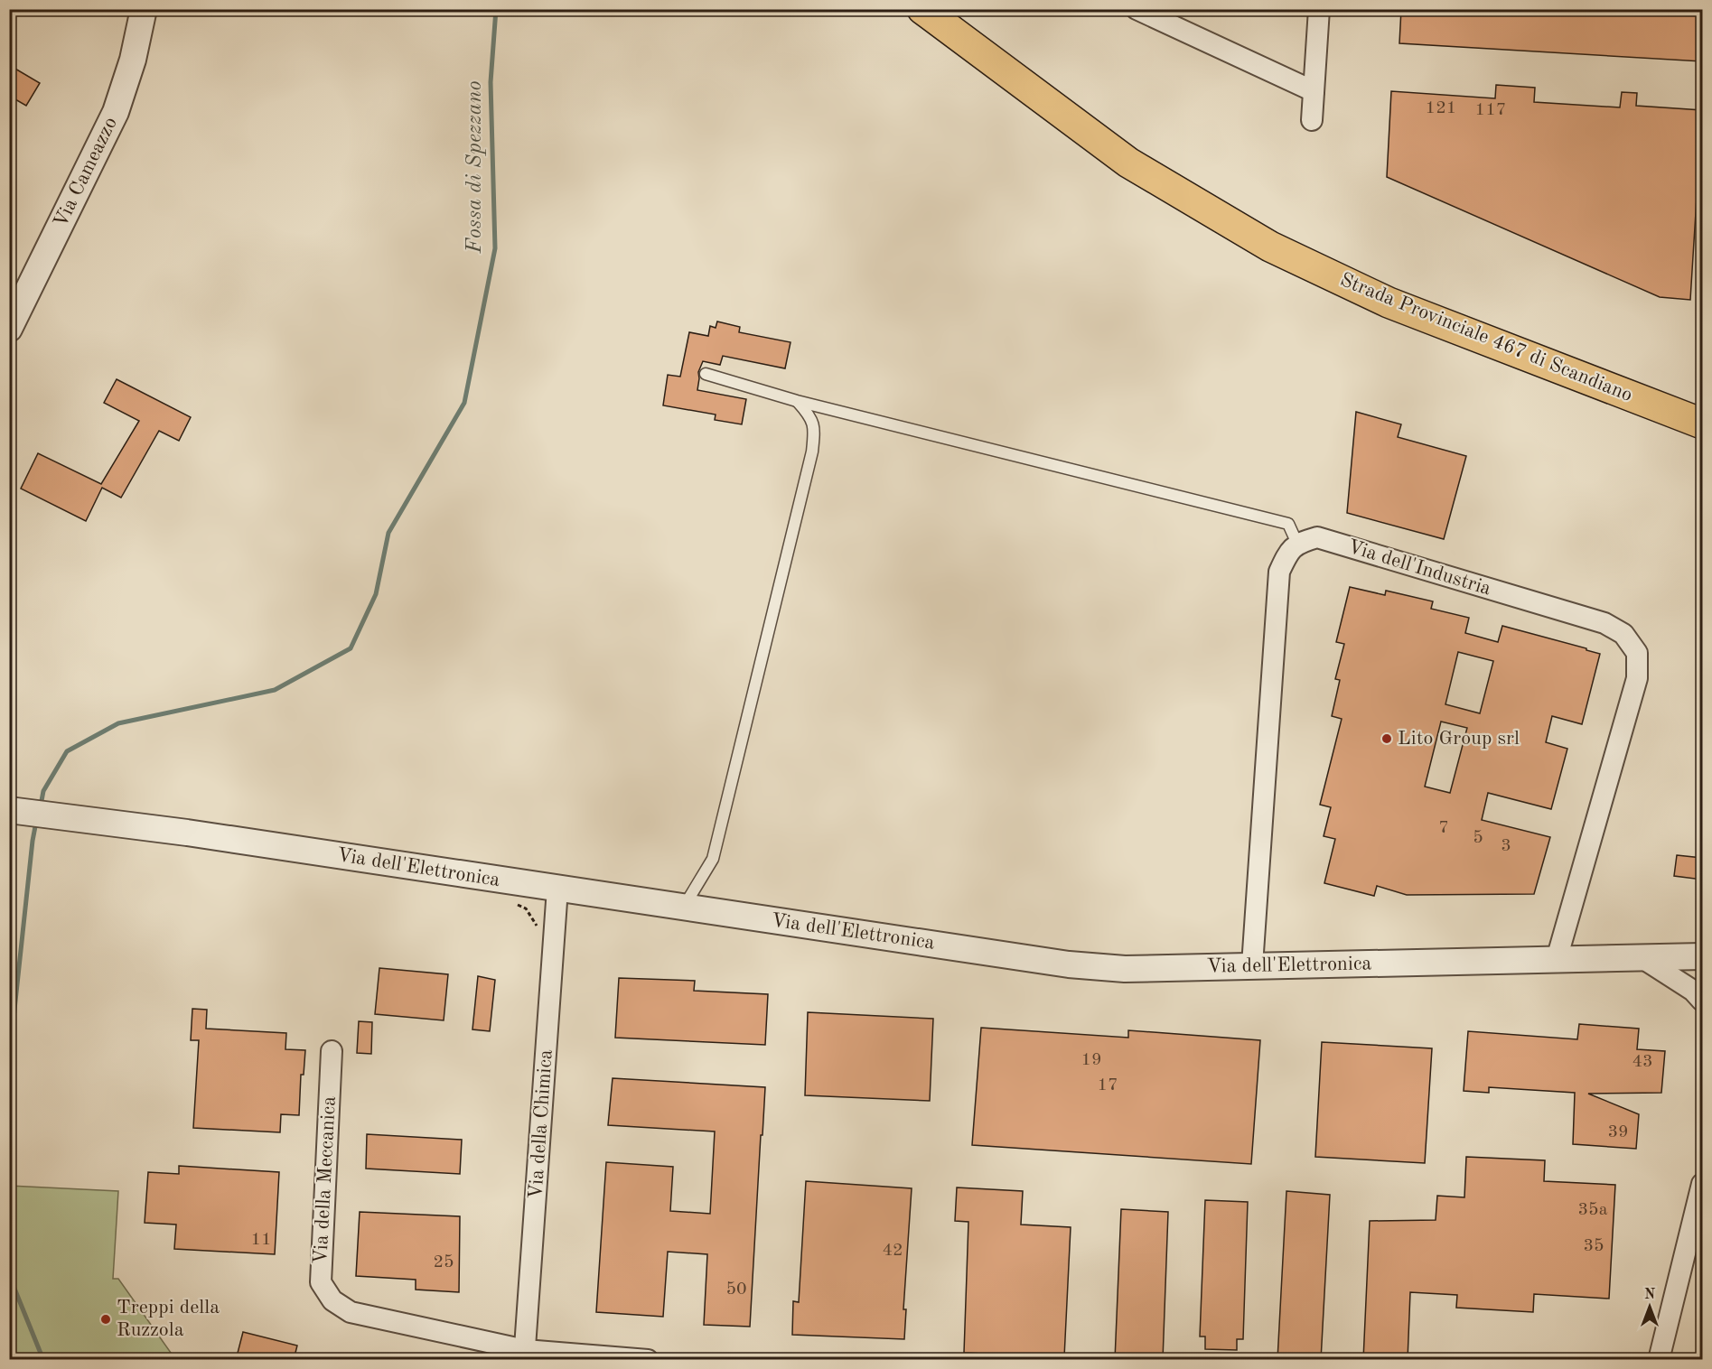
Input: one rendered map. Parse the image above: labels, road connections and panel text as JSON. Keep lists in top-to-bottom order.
{
  "streets": {
    "highway": ["Strada Provinciale 467 di Scandiano"],
    "street": [
      "Via Cameazzo",
      "Via dell'Industria",
      "Via dell'Elettronica",
      "Via della Chimica",
      "Via della Meccanica"
    ]
  },
  "crossings": [
    ["Via dell'Industria", "Via dell'Elettronica"],
    ["Via dell'Elettronica", "Via della Chimica"],
    ["Via della Chimica", "Via della Meccanica"]
  ],
  "water": ["Fossa di Spezzano"],
  "places": ["Lito Group srl", "Treppi della Ruzzola"],
  "house_numbers": [
    "121",
    "117",
    "7",
    "5",
    "3",
    "19",
    "43",
    "17",
    "39",
    "35a",
    "11",
    "35",
    "42",
    "25",
    "50"
  ],
  "north": "top"
}
